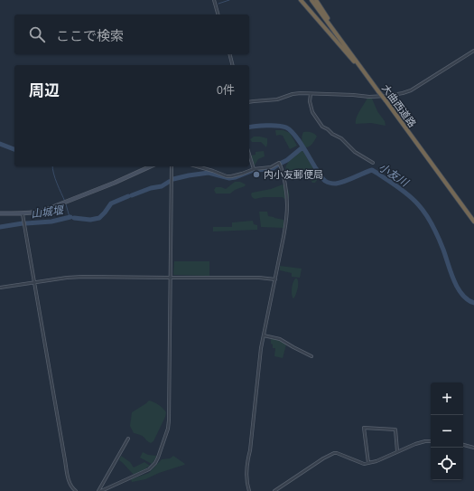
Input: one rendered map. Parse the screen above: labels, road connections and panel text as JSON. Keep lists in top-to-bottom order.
{
  "streets": {
    "highway": ["大曲西道路"]
  },
  "water": ["小友川", "山城堰"],
  "places": ["内小友郵便局"],
  "page": {
    "search": "ここで検索",
    "heading": ["周辺", "0件"],
    "map_buttons": ["+", "−"]
  }
}
